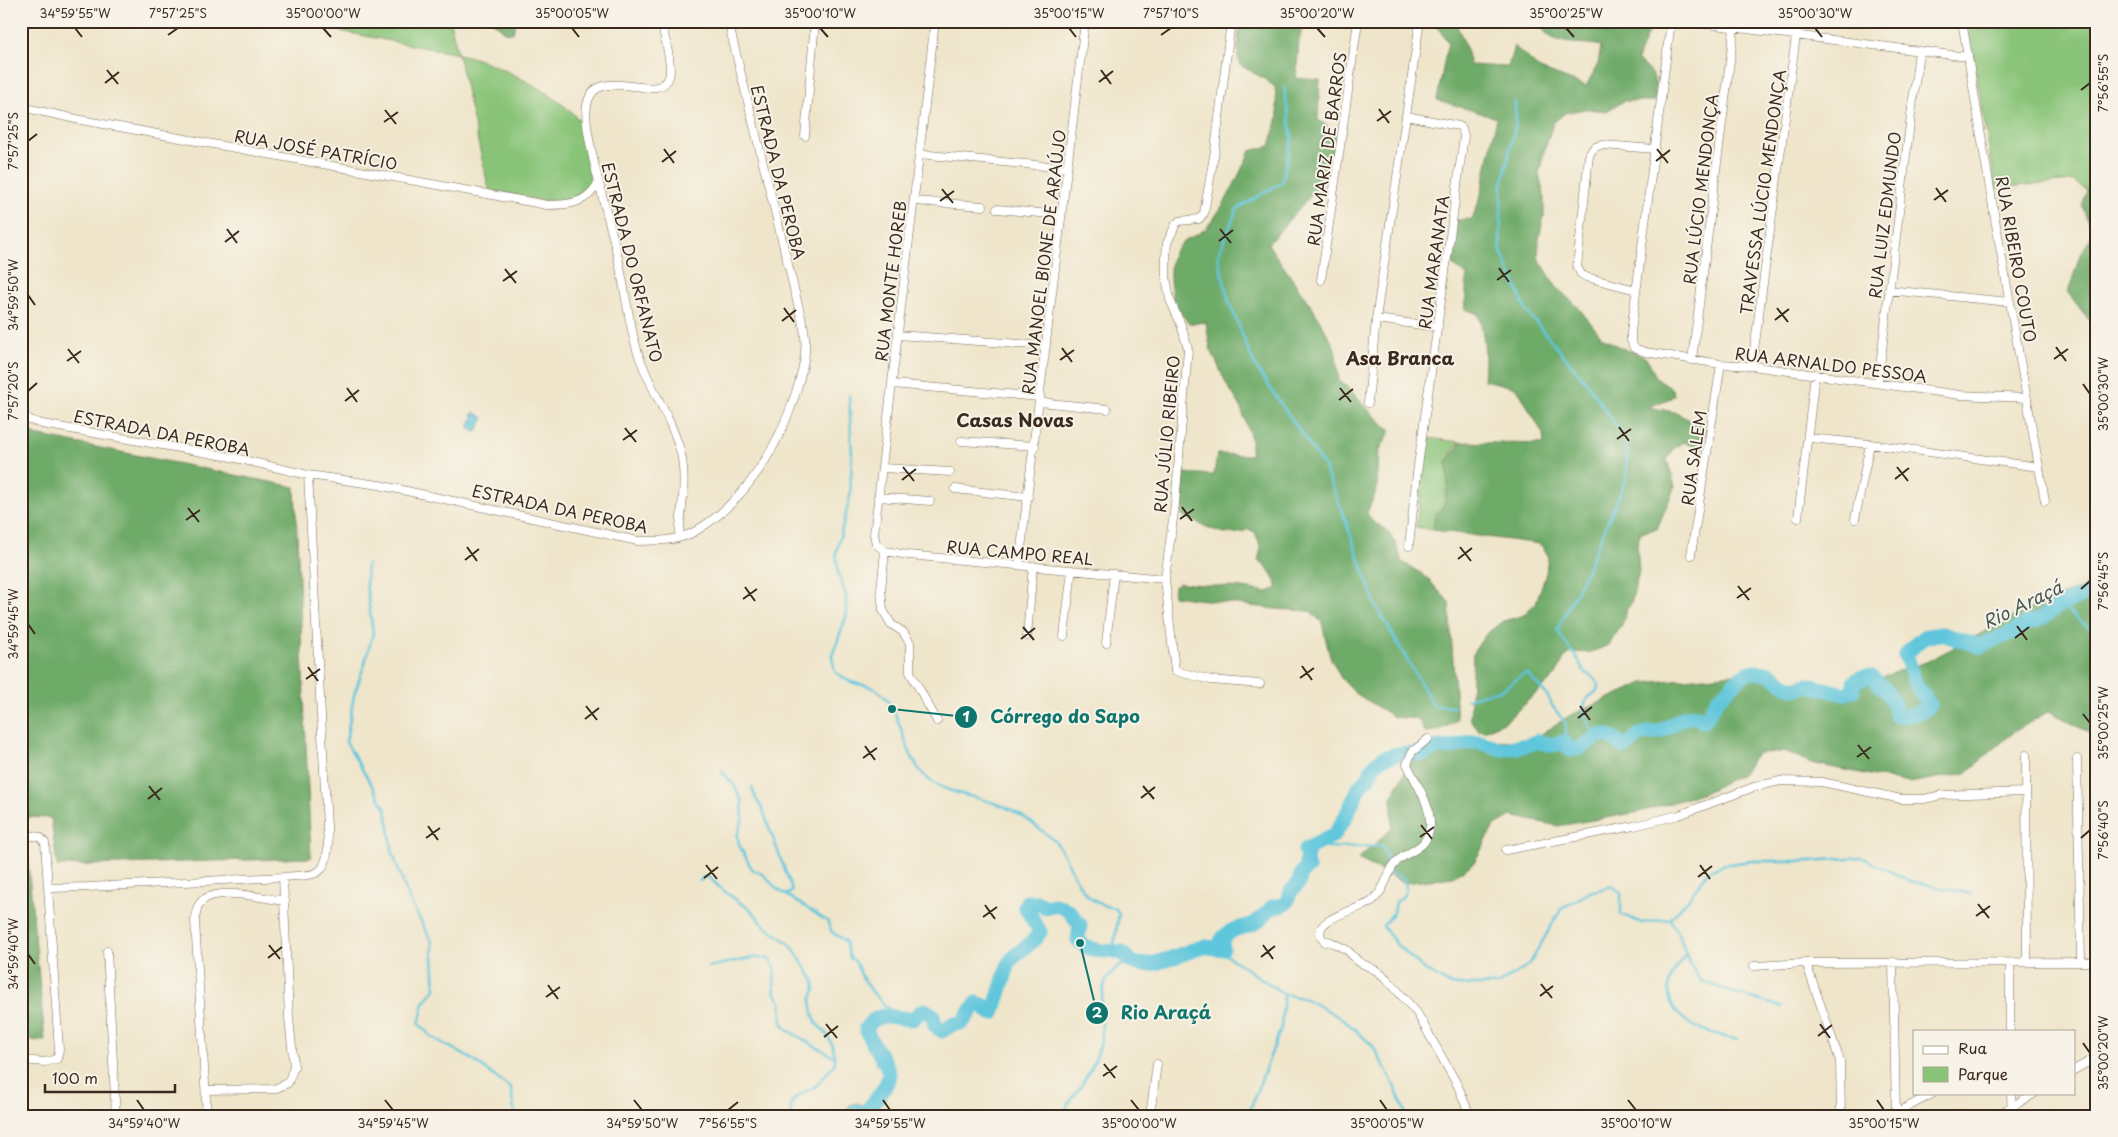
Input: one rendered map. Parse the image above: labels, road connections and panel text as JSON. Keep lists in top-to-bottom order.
{
  "streets": {
    "street": [
      "RUA JOSÉ PATRÍCIO",
      "RUA MARIZ DE BARROS",
      "ESTRADA DA PEROBA",
      "RUA LÚCIO MENDONÇA",
      "TRAVESSA LÚCIO MENDONÇA",
      "RUA LUIZ EDMUNDO",
      "RUA RIBEIRO COUTO",
      "ESTRADA DO ORFANATO",
      "RUA MANOEL BIONE DE ARAÚJO",
      "RUA MARANATA",
      "RUA MONTE HOREB",
      "RUA ARNALDO PESSOA",
      "RUA JÚLIO RIBEIRO",
      "RUA SALEM",
      "RUA CAMPO REAL"
    ]
  },
  "crossings": [
    ["RUA JOSÉ PATRÍCIO", "ESTRADA DO ORFANATO"],
    ["ESTRADA DA PEROBA", "ESTRADA DO ORFANATO"],
    ["RUA LÚCIO MENDONÇA", "RUA ARNALDO PESSOA"],
    ["TRAVESSA LÚCIO MENDONÇA", "RUA ARNALDO PESSOA"],
    ["RUA LUIZ EDMUNDO", "RUA ARNALDO PESSOA"],
    ["RUA RIBEIRO COUTO", "RUA ARNALDO PESSOA"],
    ["RUA MANOEL BIONE DE ARAÚJO", "RUA CAMPO REAL"],
    ["RUA MONTE HOREB", "RUA CAMPO REAL"],
    ["RUA ARNALDO PESSOA", "RUA SALEM"],
    ["RUA JÚLIO RIBEIRO", "RUA CAMPO REAL"]
  ],
  "districts": ["Asa Branca", "Casas Novas"],
  "water": ["Rio Araçá"],
  "places": ["Córrego do Sapo", "Rio Araçá"],
  "legend": ["Rua", "Parque"],
  "scale_bar": "100 m",
  "coordinates": [
    "34°59'55\"W",
    "7°57'25\"S",
    "35°00'00\"W",
    "35°00'05\"W",
    "35°00'10\"W",
    "35°00'15\"W",
    "7°57'10\"S",
    "35°00'20\"W",
    "35°00'25\"W",
    "35°00'30\"W",
    "7°56'55\"S",
    "34°59'50\"W",
    "7°57'20\"S",
    "7°56'45\"S",
    "34°59'45\"W",
    "7°56'40\"S",
    "34°59'40\"W"
  ]
}
